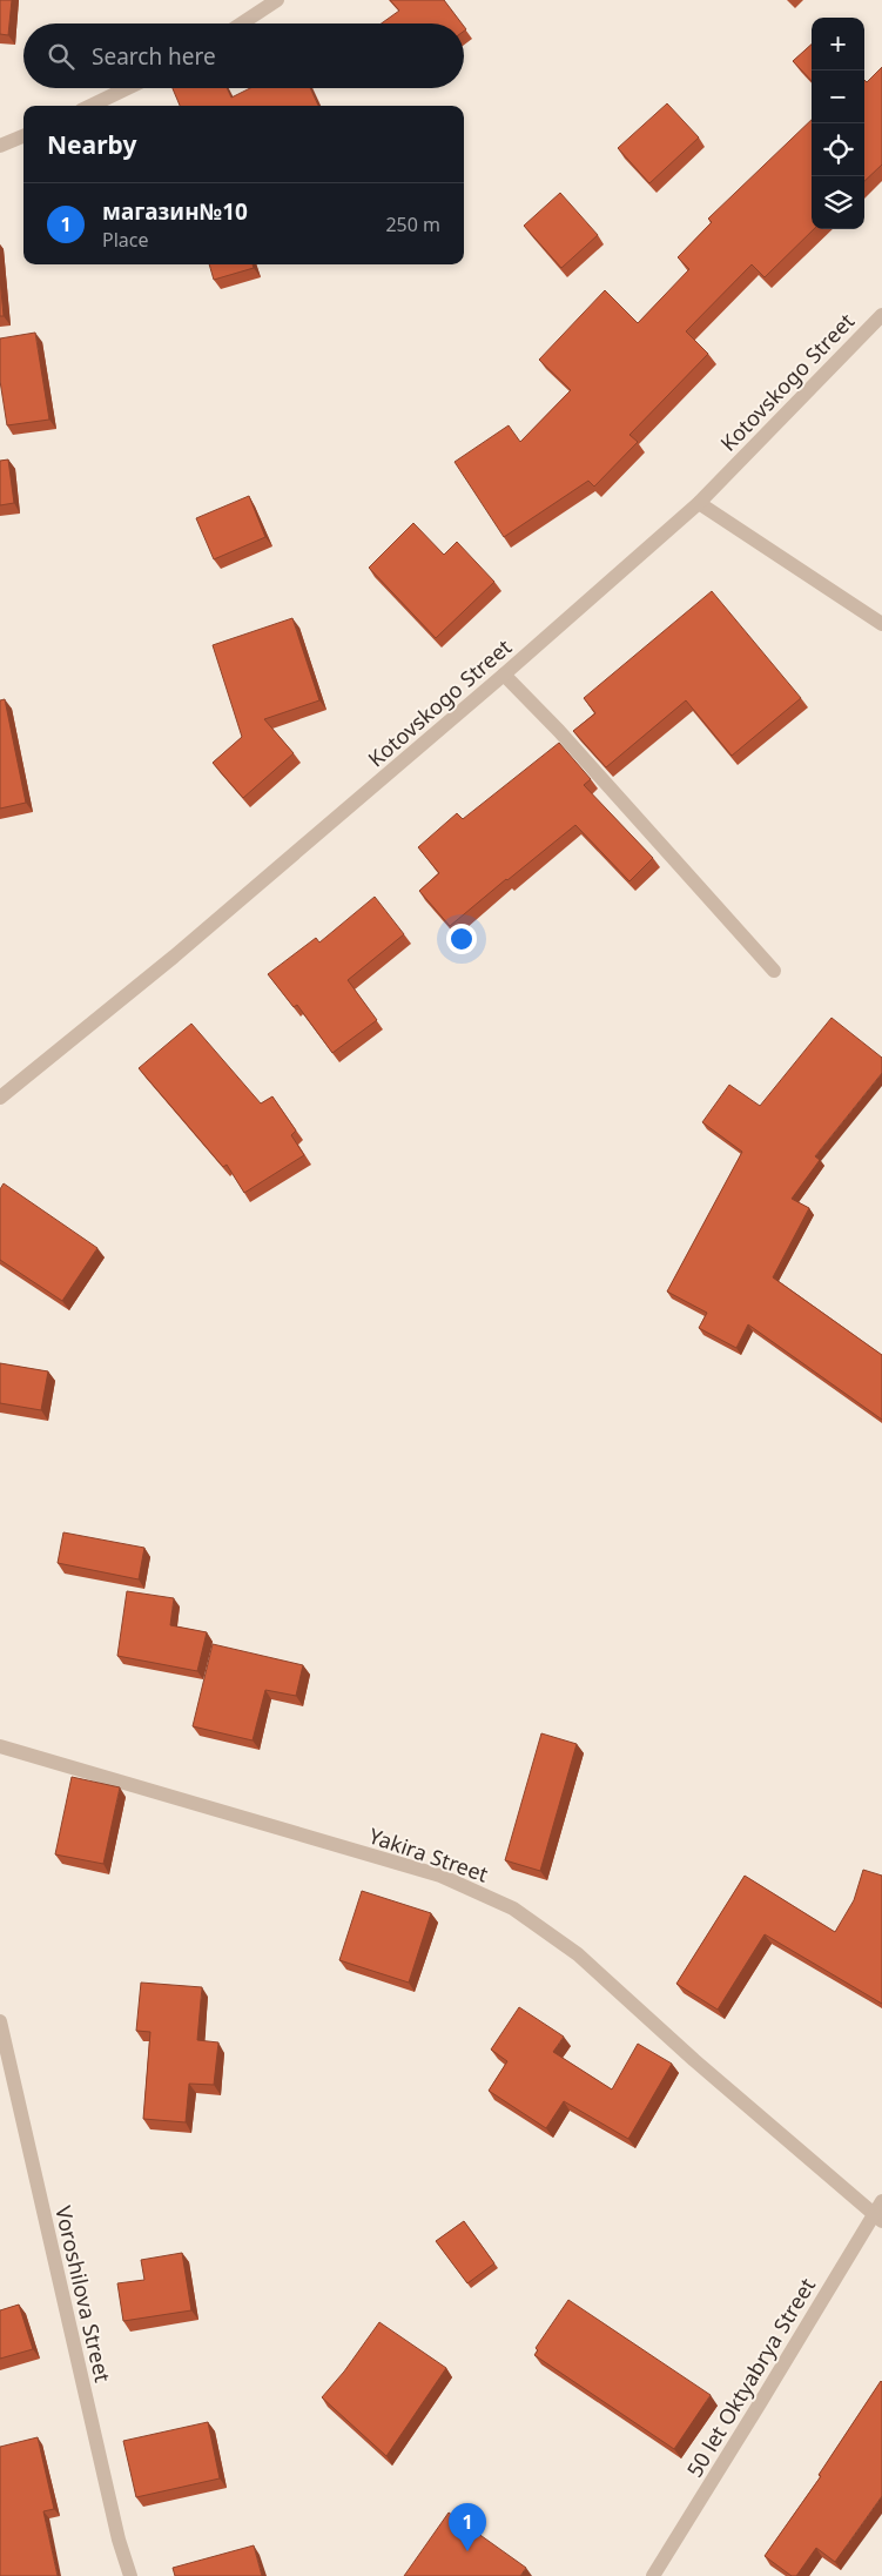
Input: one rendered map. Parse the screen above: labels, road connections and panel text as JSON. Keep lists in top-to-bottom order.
{
  "streets": {
    "street": [
      "Kotovskogo Street",
      "Yakira Street",
      "Voroshilova Street",
      "50 let Oktyabrya Street"
    ]
  },
  "crossings": [
    ["Yakira Street", "50 let Oktyabrya Street"]
  ],
  "page": {
    "map_buttons": ["+", "−"],
    "search": "Search here",
    "heading": "Nearby",
    "list": [
      {
        "mark": "1",
        "name": "магазин№10",
        "note": "Place",
        "value": "250 m"
      }
    ],
    "pins": "1"
  }
}
